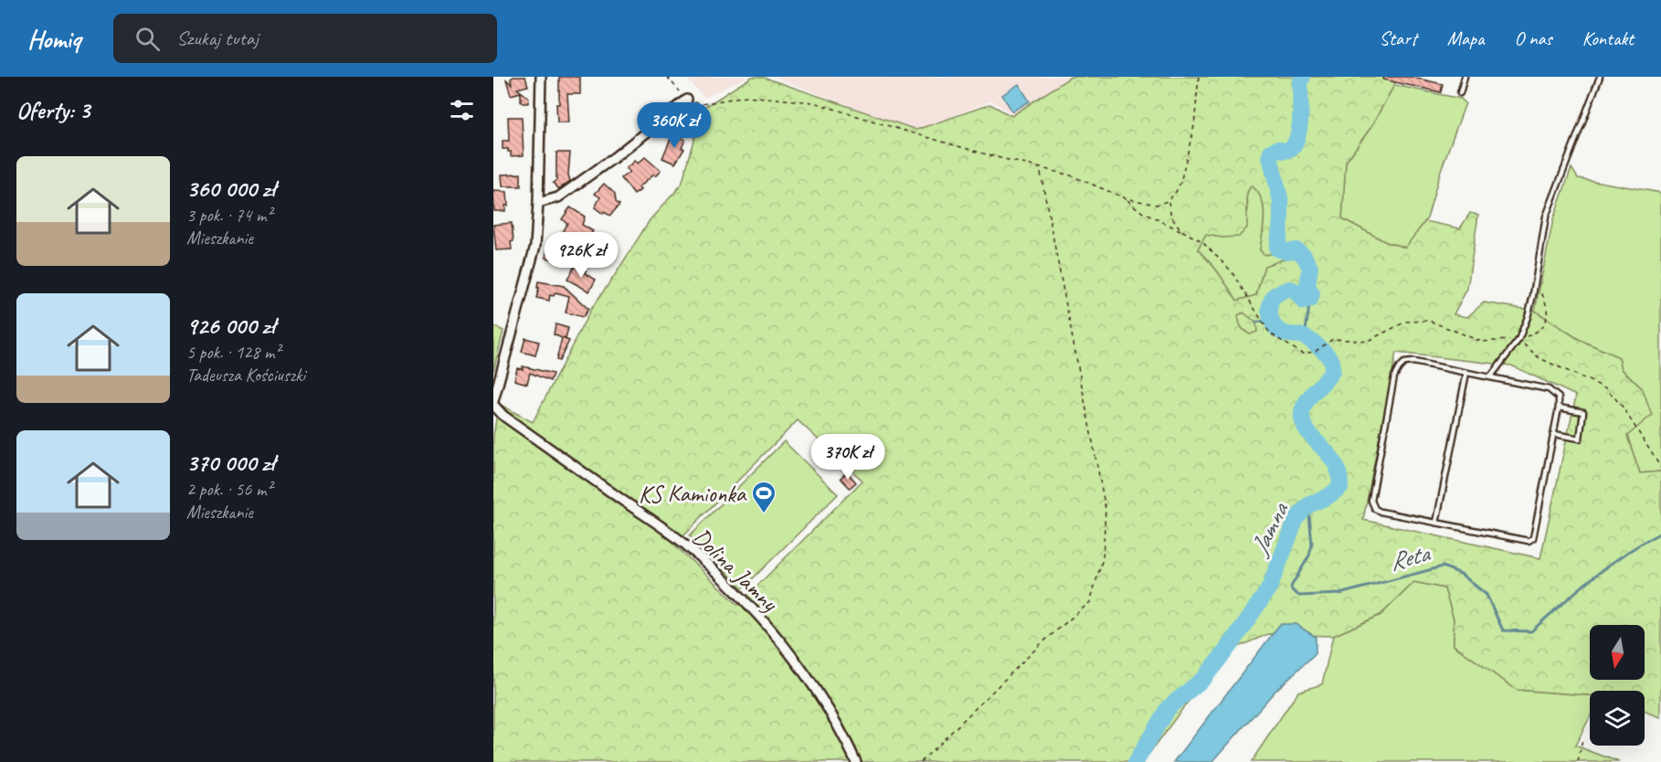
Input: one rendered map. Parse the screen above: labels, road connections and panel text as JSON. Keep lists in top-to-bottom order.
{
  "streets": {
    "street": ["Dolina Jamny"]
  },
  "water": ["Jamna", "Reta"],
  "places": {
    "sports": ["KS Kamionka"]
  },
  "north": "bottom",
  "page": {
    "header": "Homiq",
    "search": "Szukaj tutaj",
    "nav": [
      "Start",
      "Mapa",
      "O nas",
      "Kontakt"
    ],
    "heading": "Oferty: 3",
    "price": ["360K zł", "926K zł", "370K zł"],
    "list": [
      {
        "name": "360 000 zł",
        "note": "3 pok. · 74 m² · Mieszkanie"
      },
      {
        "name": "926 000 zł",
        "note": "5 pok. · 128 m² · Tadeusza Kościuszki"
      },
      {
        "name": "370 000 zł",
        "note": "2 pok. · 56 m² · Mieszkanie"
      }
    ]
  }
}
